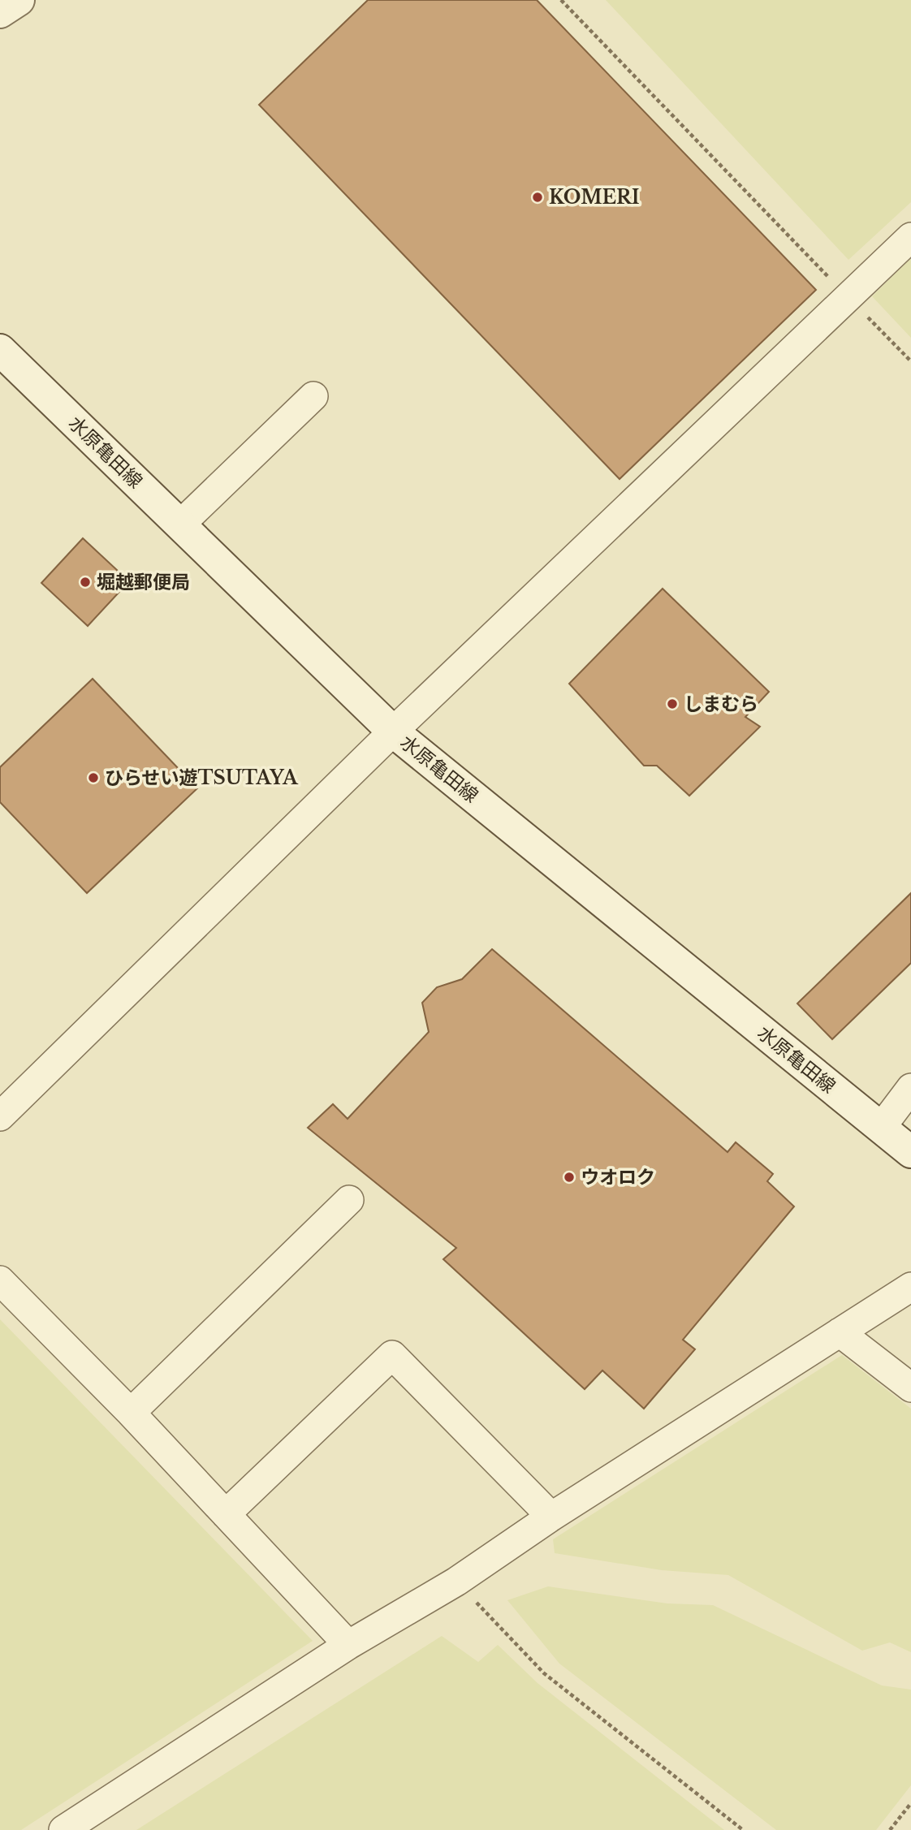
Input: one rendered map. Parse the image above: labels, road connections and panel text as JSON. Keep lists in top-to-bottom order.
{
  "streets": {
    "main road": ["水原亀田線"]
  },
  "places": [
    "KOMERI",
    "堀越郵便局",
    "しまむら",
    "ひらせい遊TSUTAYA",
    "ウオロク"
  ]
}
